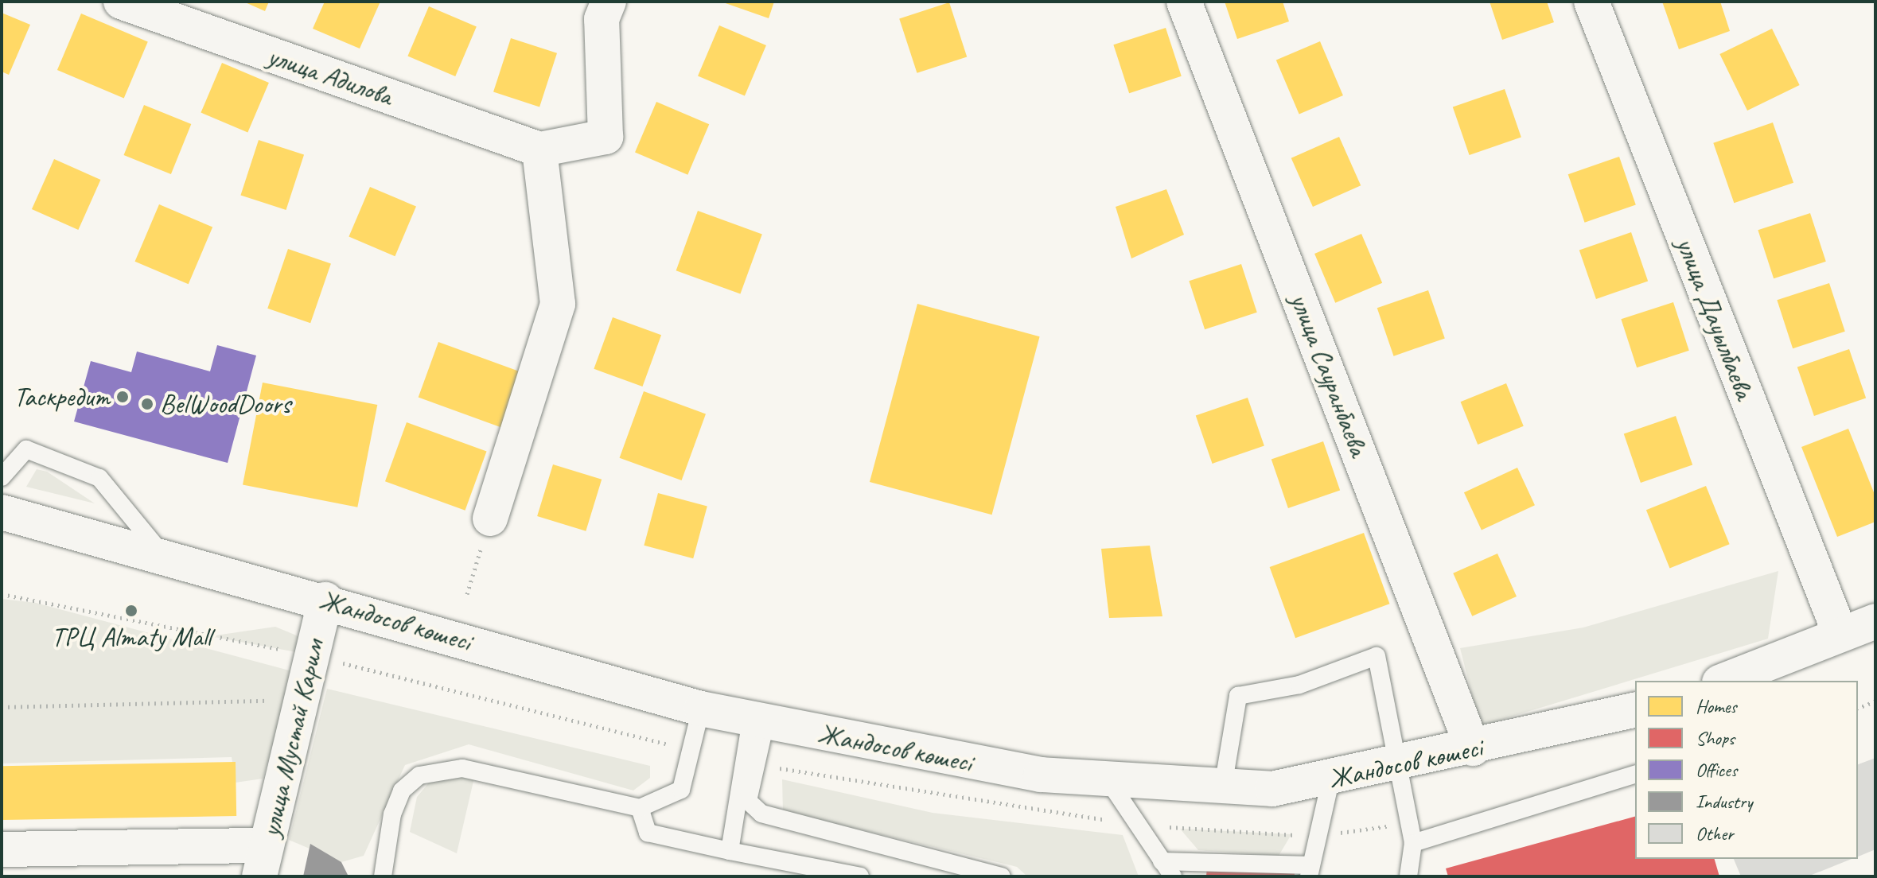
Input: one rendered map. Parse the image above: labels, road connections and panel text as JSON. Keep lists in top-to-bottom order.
{
  "streets": {
    "street": [
      "улица Адилова",
      "улица Дауылбаева",
      "улица Сауранбаева",
      "Жандосов көшесі",
      "улица Мустай Карим"
    ]
  },
  "crossings": [
    ["улица Сауранбаева", "Жандосов көшесі"],
    ["Жандосов көшесі", "улица Мустай Карим"]
  ],
  "places": ["Таскредит", "BelWoodDoors", "ТРЦ Almaty Mall"],
  "legend": [
    "Homes",
    "Shops",
    "Offices",
    "Industry",
    "Other"
  ]
}
